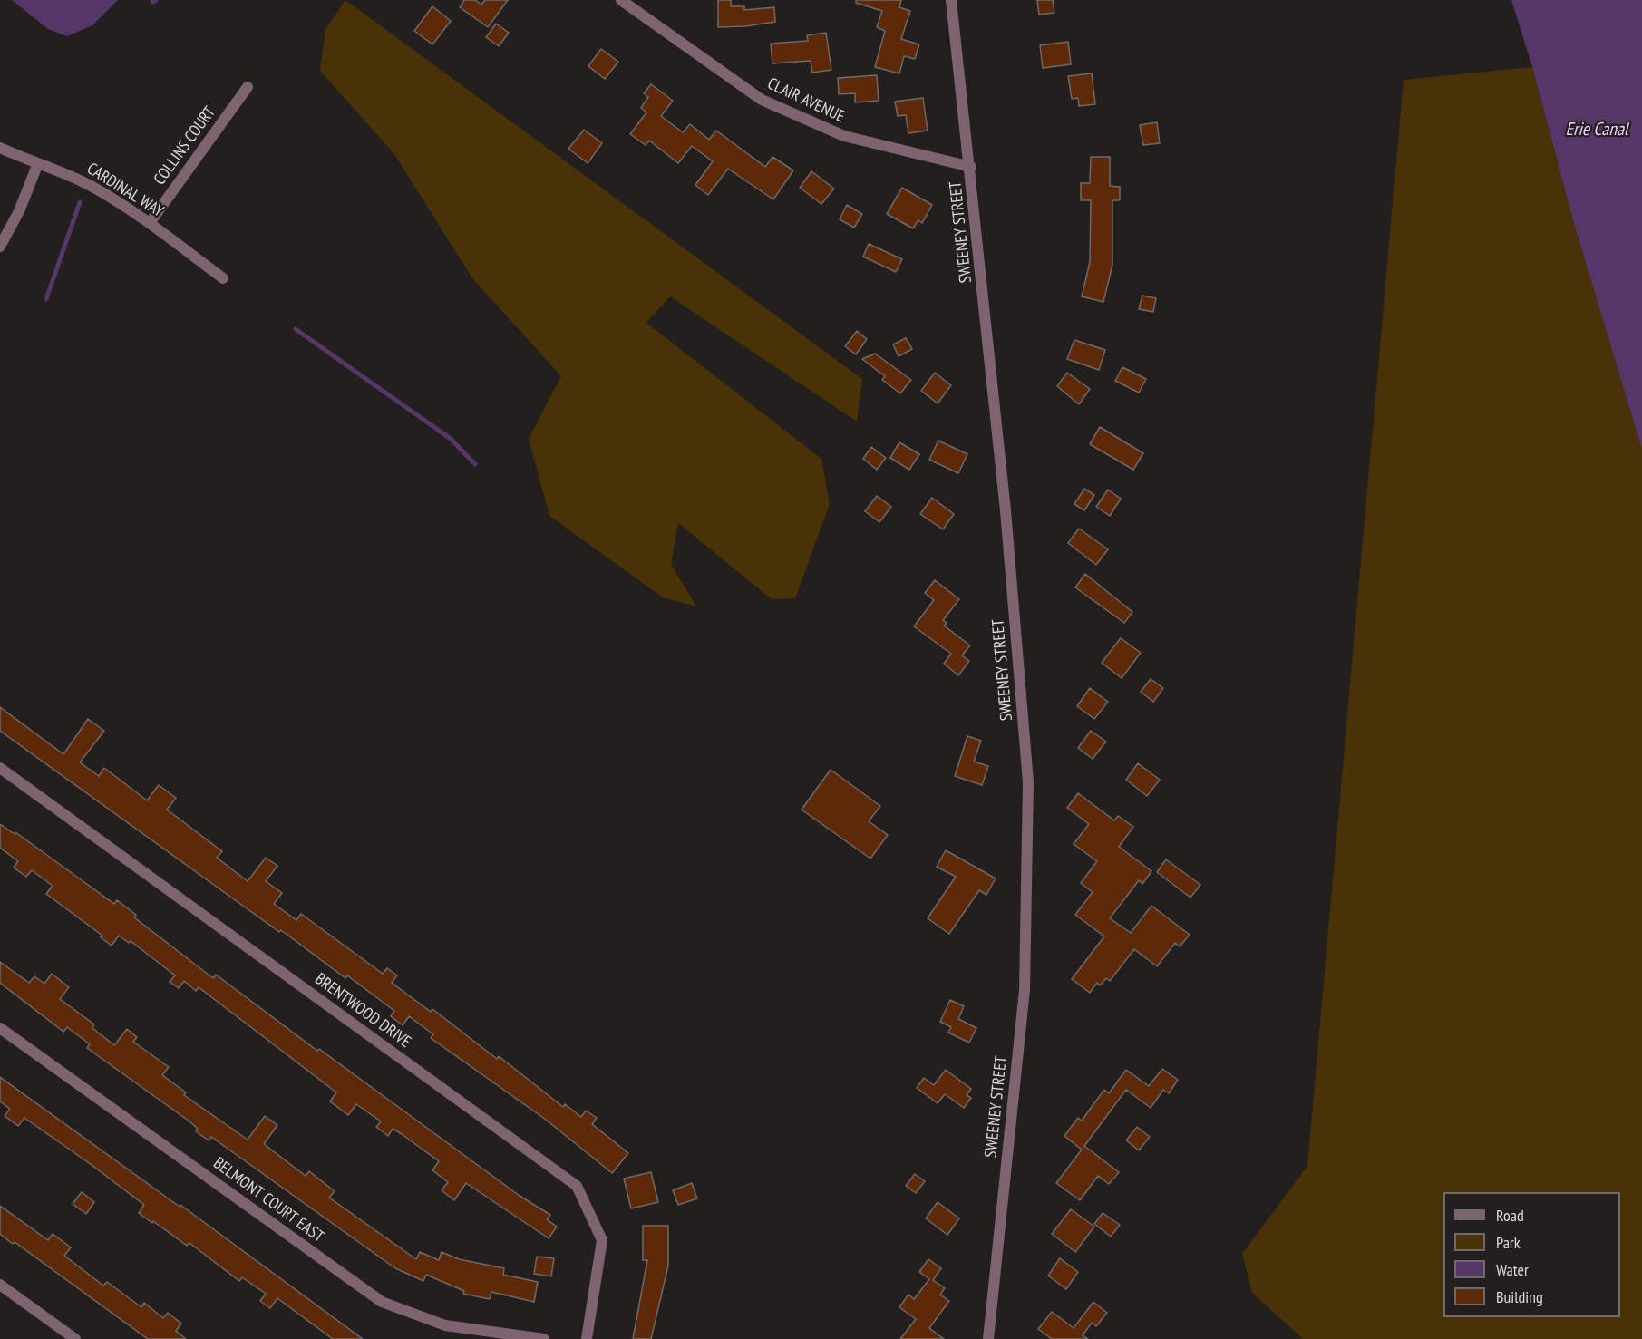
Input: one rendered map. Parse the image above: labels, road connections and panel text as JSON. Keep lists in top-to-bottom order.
{
  "streets": {
    "street": [
      "CLAIR AVENUE",
      "COLLINS COURT",
      "CARDINAL WAY",
      "SWEENEY STREET",
      "BRENTWOOD DRIVE",
      "BELMONT COURT EAST"
    ]
  },
  "crossings": [
    ["CLAIR AVENUE", "SWEENEY STREET"],
    ["COLLINS COURT", "CARDINAL WAY"]
  ],
  "water": ["Erie Canal"],
  "legend": [
    "Road",
    "Park",
    "Water",
    "Building"
  ]
}
